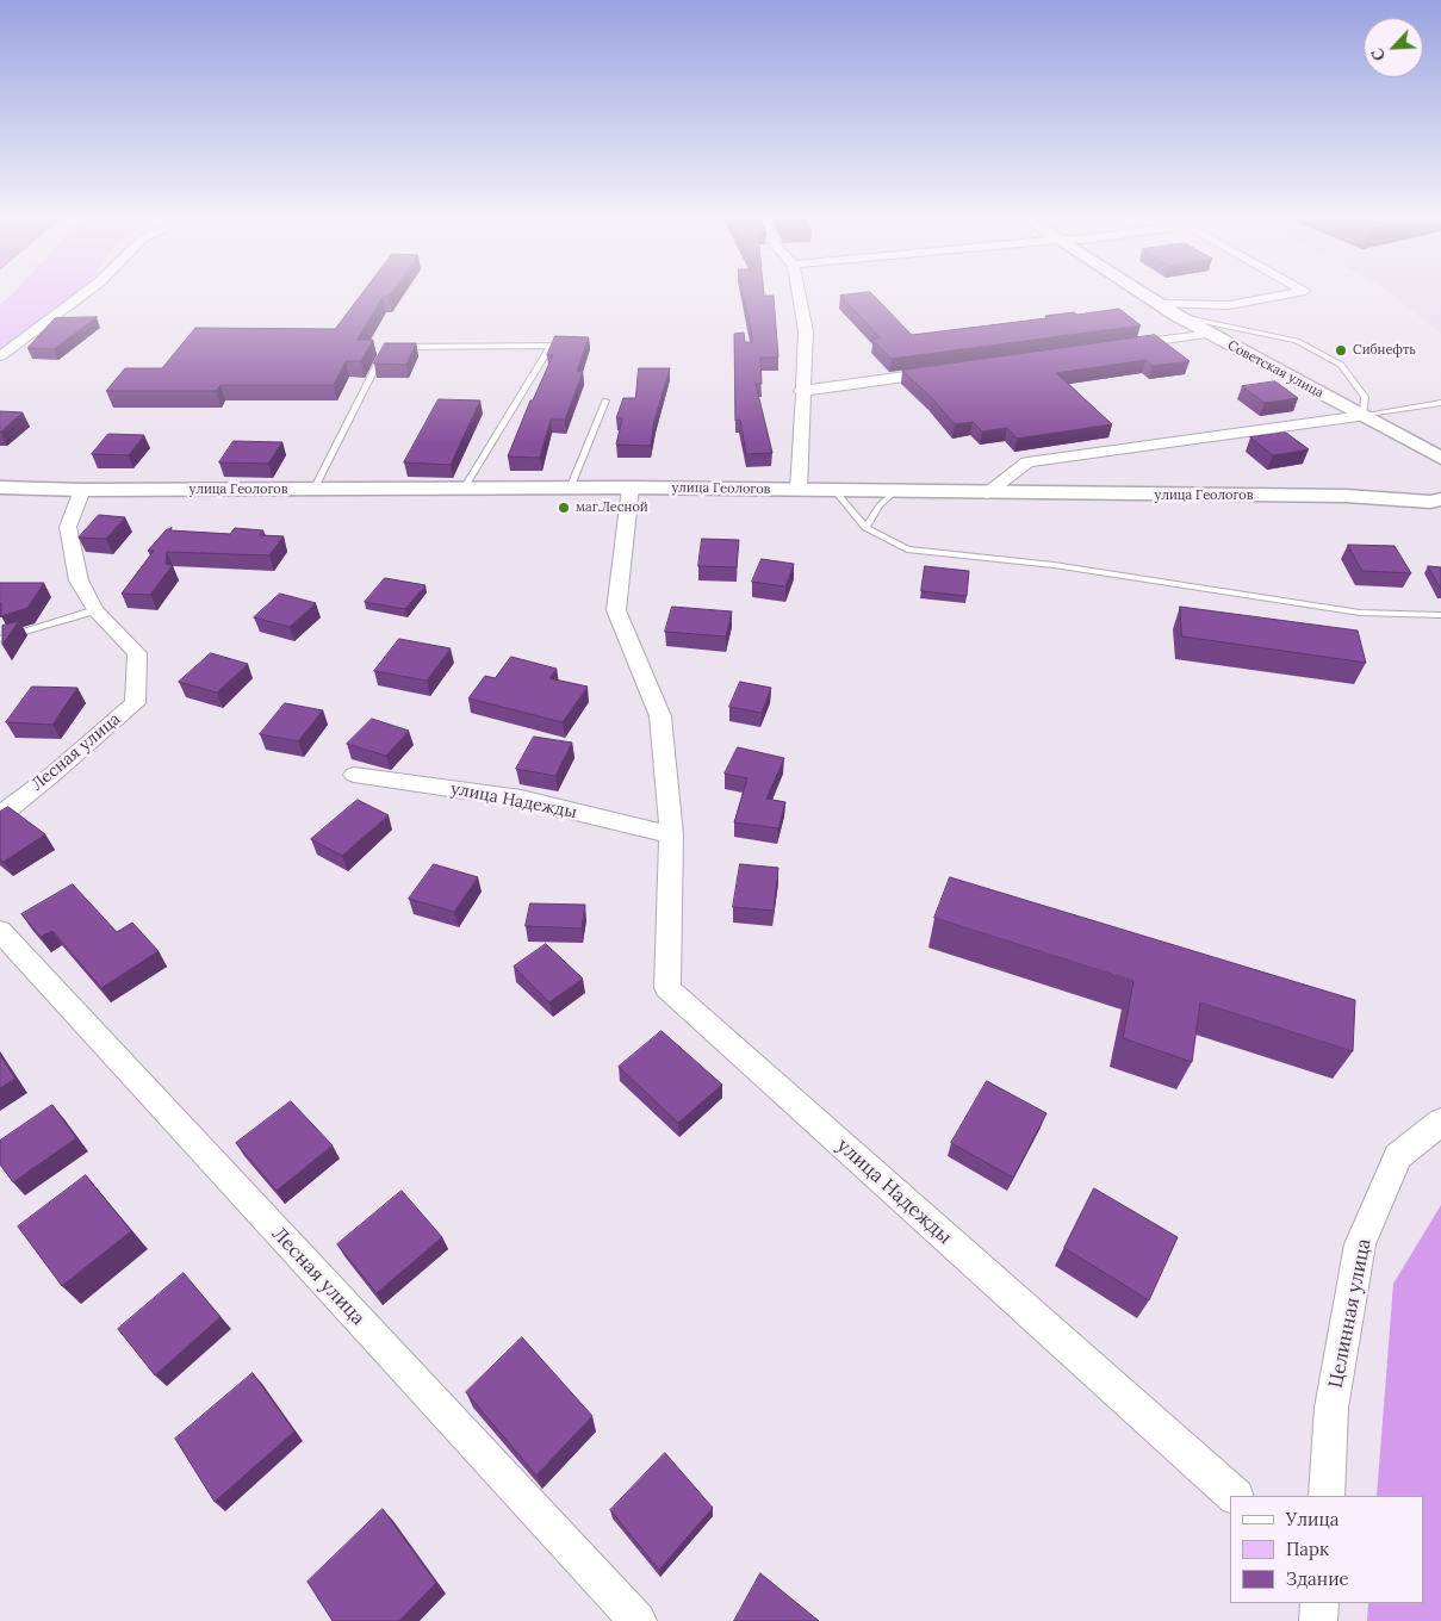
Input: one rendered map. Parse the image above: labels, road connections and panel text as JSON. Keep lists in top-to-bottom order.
{
  "streets": {
    "street": [
      "Советская улица",
      "улица Геологов",
      "Лесная улица",
      "улица Надежды",
      "Целинная улица"
    ]
  },
  "crossings": [
    ["улица Геологов", "Лесная улица"],
    ["улица Геологов", "улица Надежды"]
  ],
  "places": ["Сибнефть", "маг.Лесной"],
  "legend": ["Улица", "Парк", "Здание"],
  "north": "bottom left"
}
